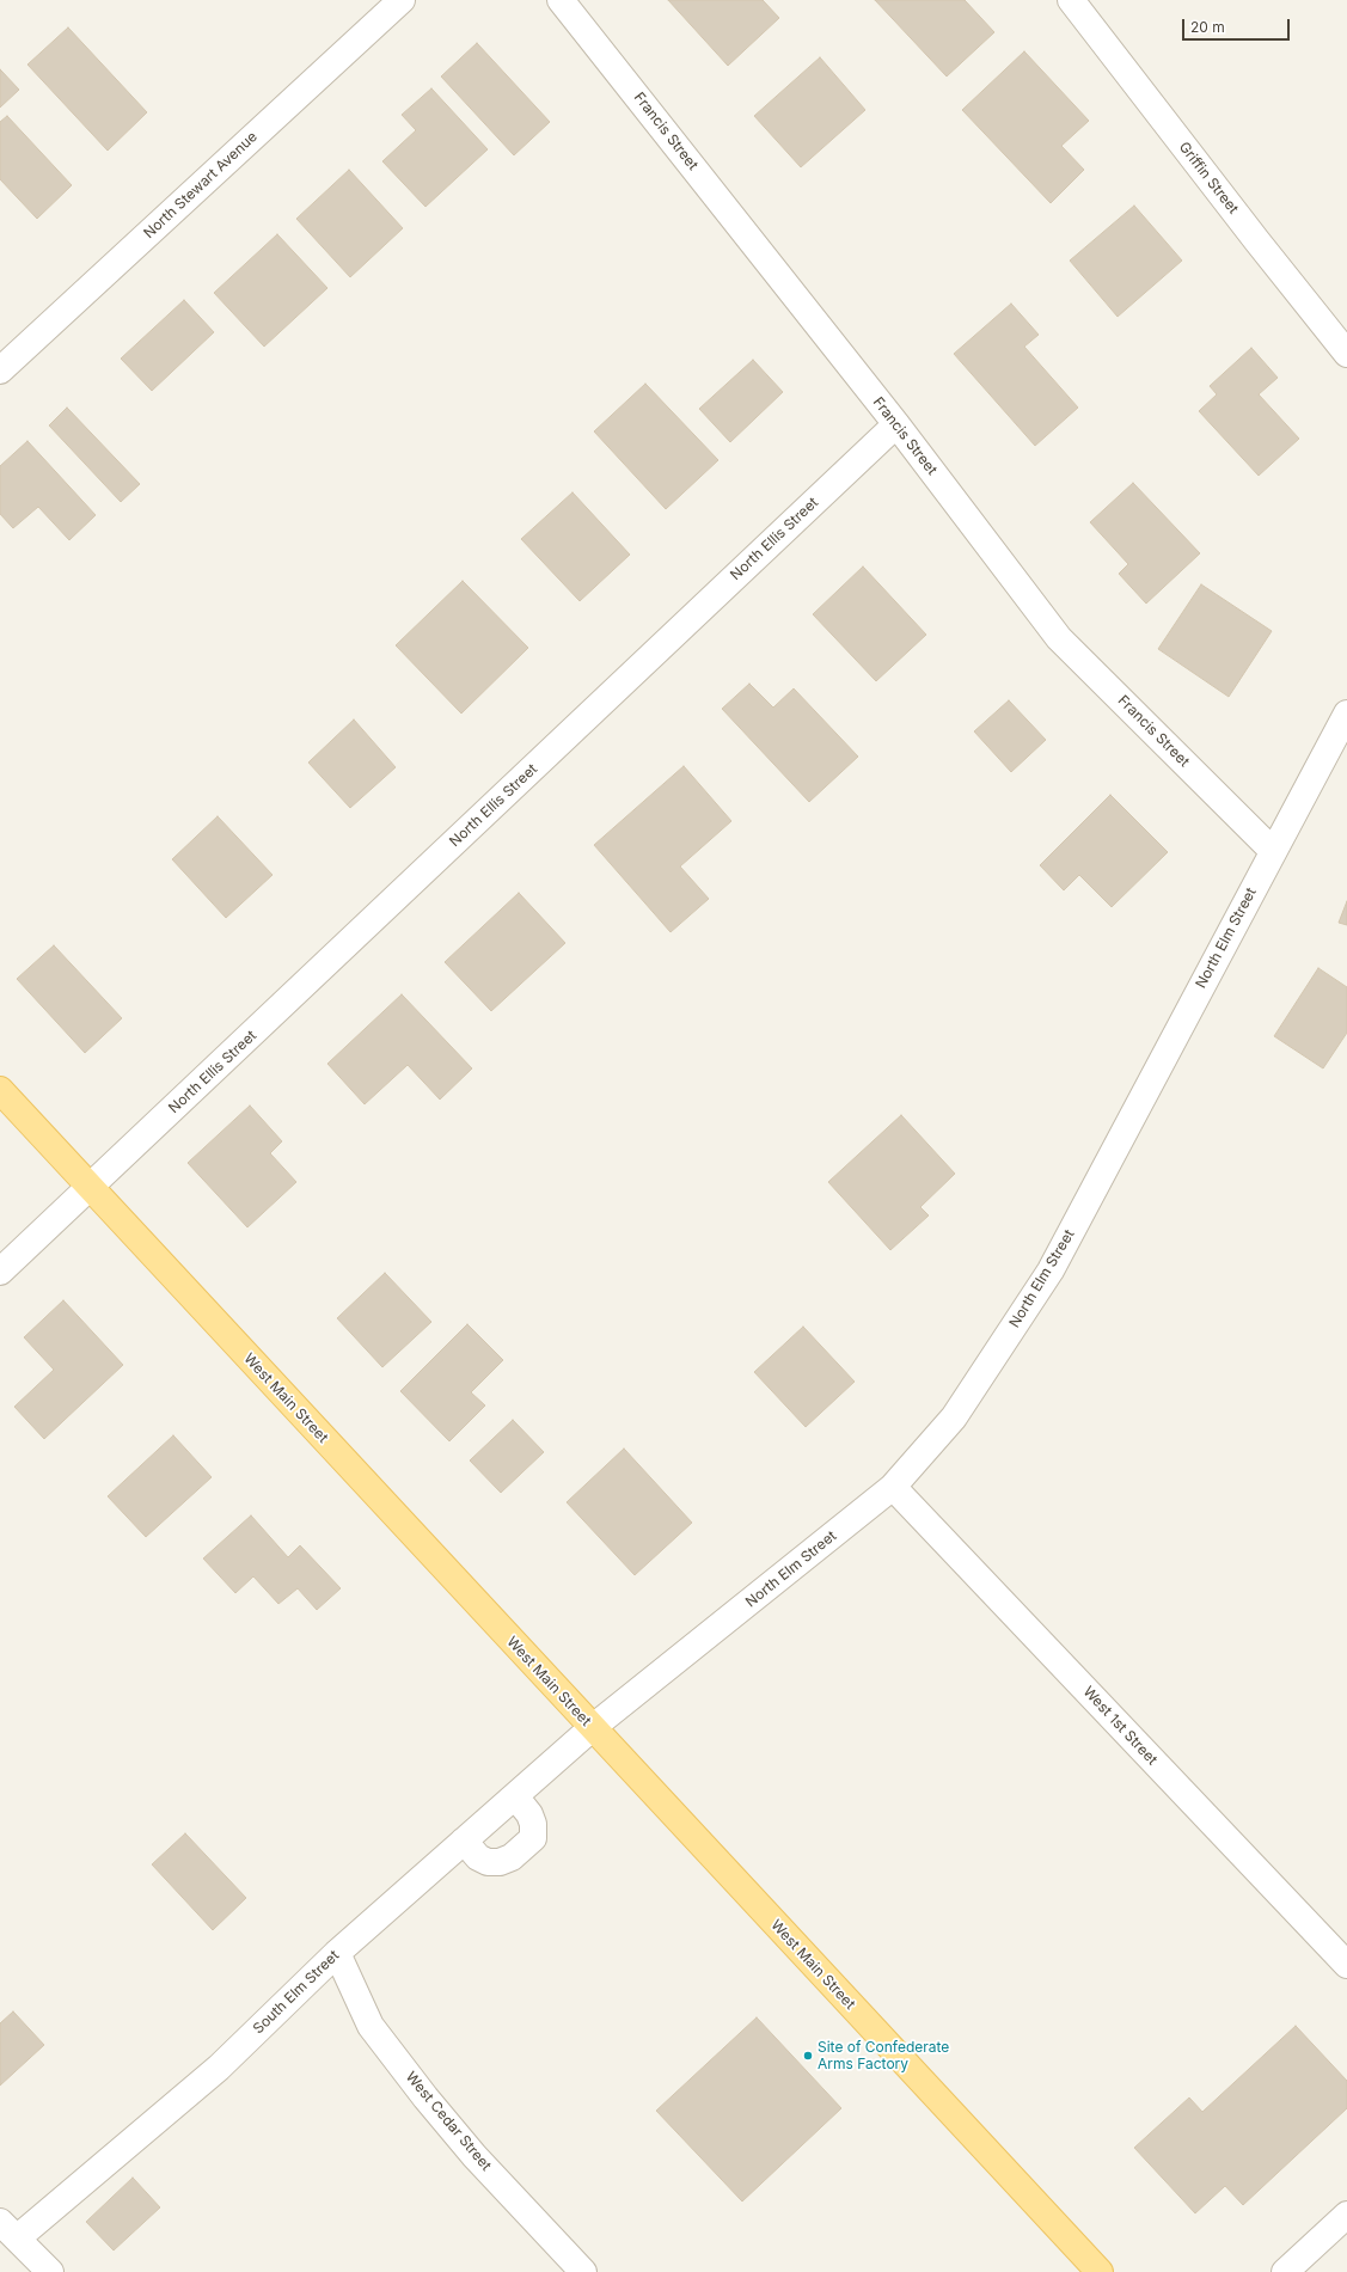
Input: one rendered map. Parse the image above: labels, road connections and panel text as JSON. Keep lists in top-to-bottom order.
{
  "streets": {
    "main road": ["West Main Street"],
    "street": [
      "Francis Street",
      "Griffin Street",
      "North Stewart Avenue",
      "North Ellis Street",
      "North Elm Street",
      "West 1st Street",
      "South Elm Street",
      "West Cedar Street"
    ]
  },
  "crossings": [
    ["Francis Street", "North Ellis Street"],
    ["Francis Street", "North Elm Street"],
    ["North Ellis Street", "West Main Street"],
    ["North Elm Street", "West Main Street"],
    ["North Elm Street", "West 1st Street"],
    ["North Elm Street", "South Elm Street"],
    ["West Main Street", "South Elm Street"],
    ["South Elm Street", "West Cedar Street"]
  ],
  "places": ["Site of Confederate Arms Factory"],
  "scale_bar": "20 m"
}
